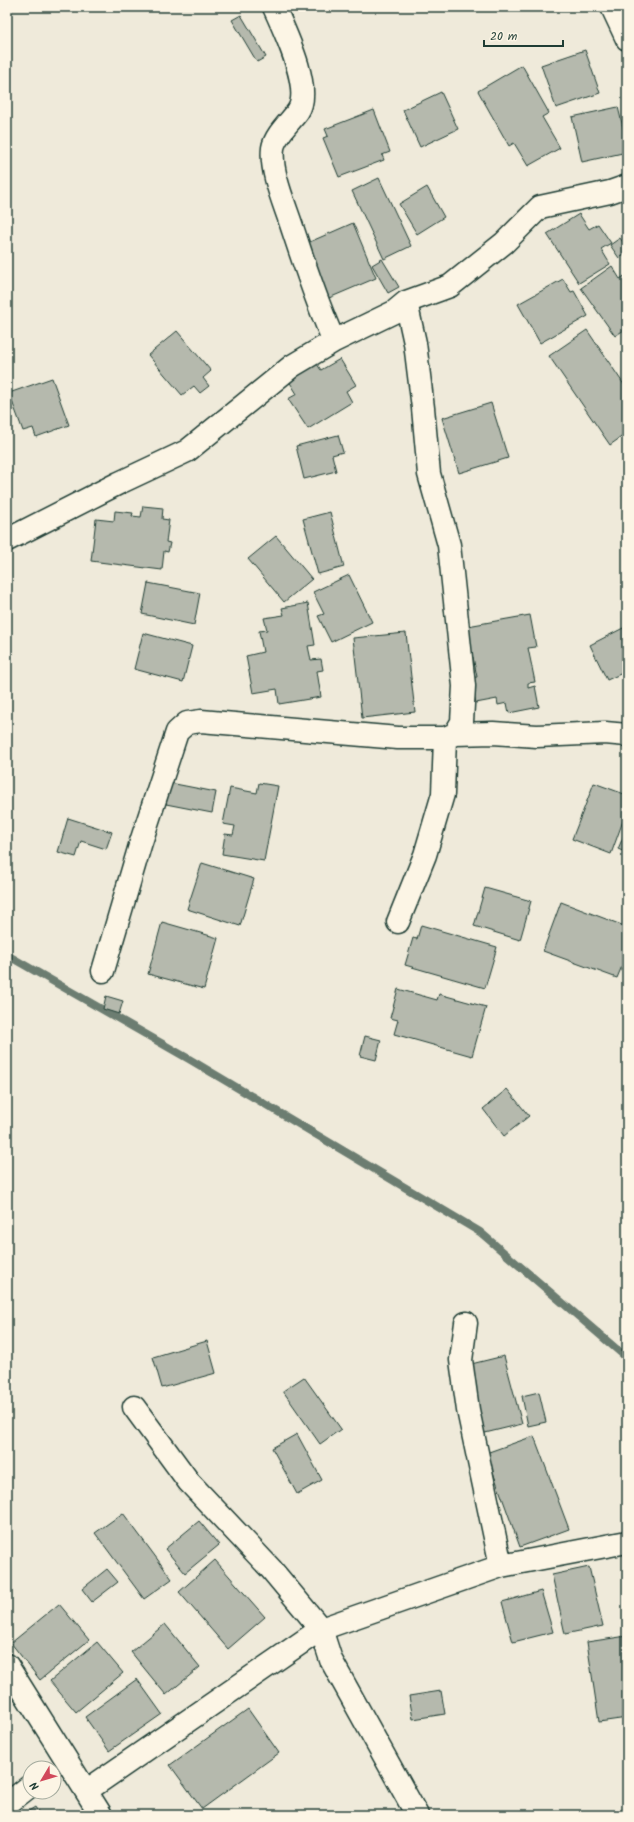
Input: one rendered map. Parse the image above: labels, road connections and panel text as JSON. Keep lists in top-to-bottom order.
{
  "scale_bar": "20 m",
  "north": "bottom left"
}
